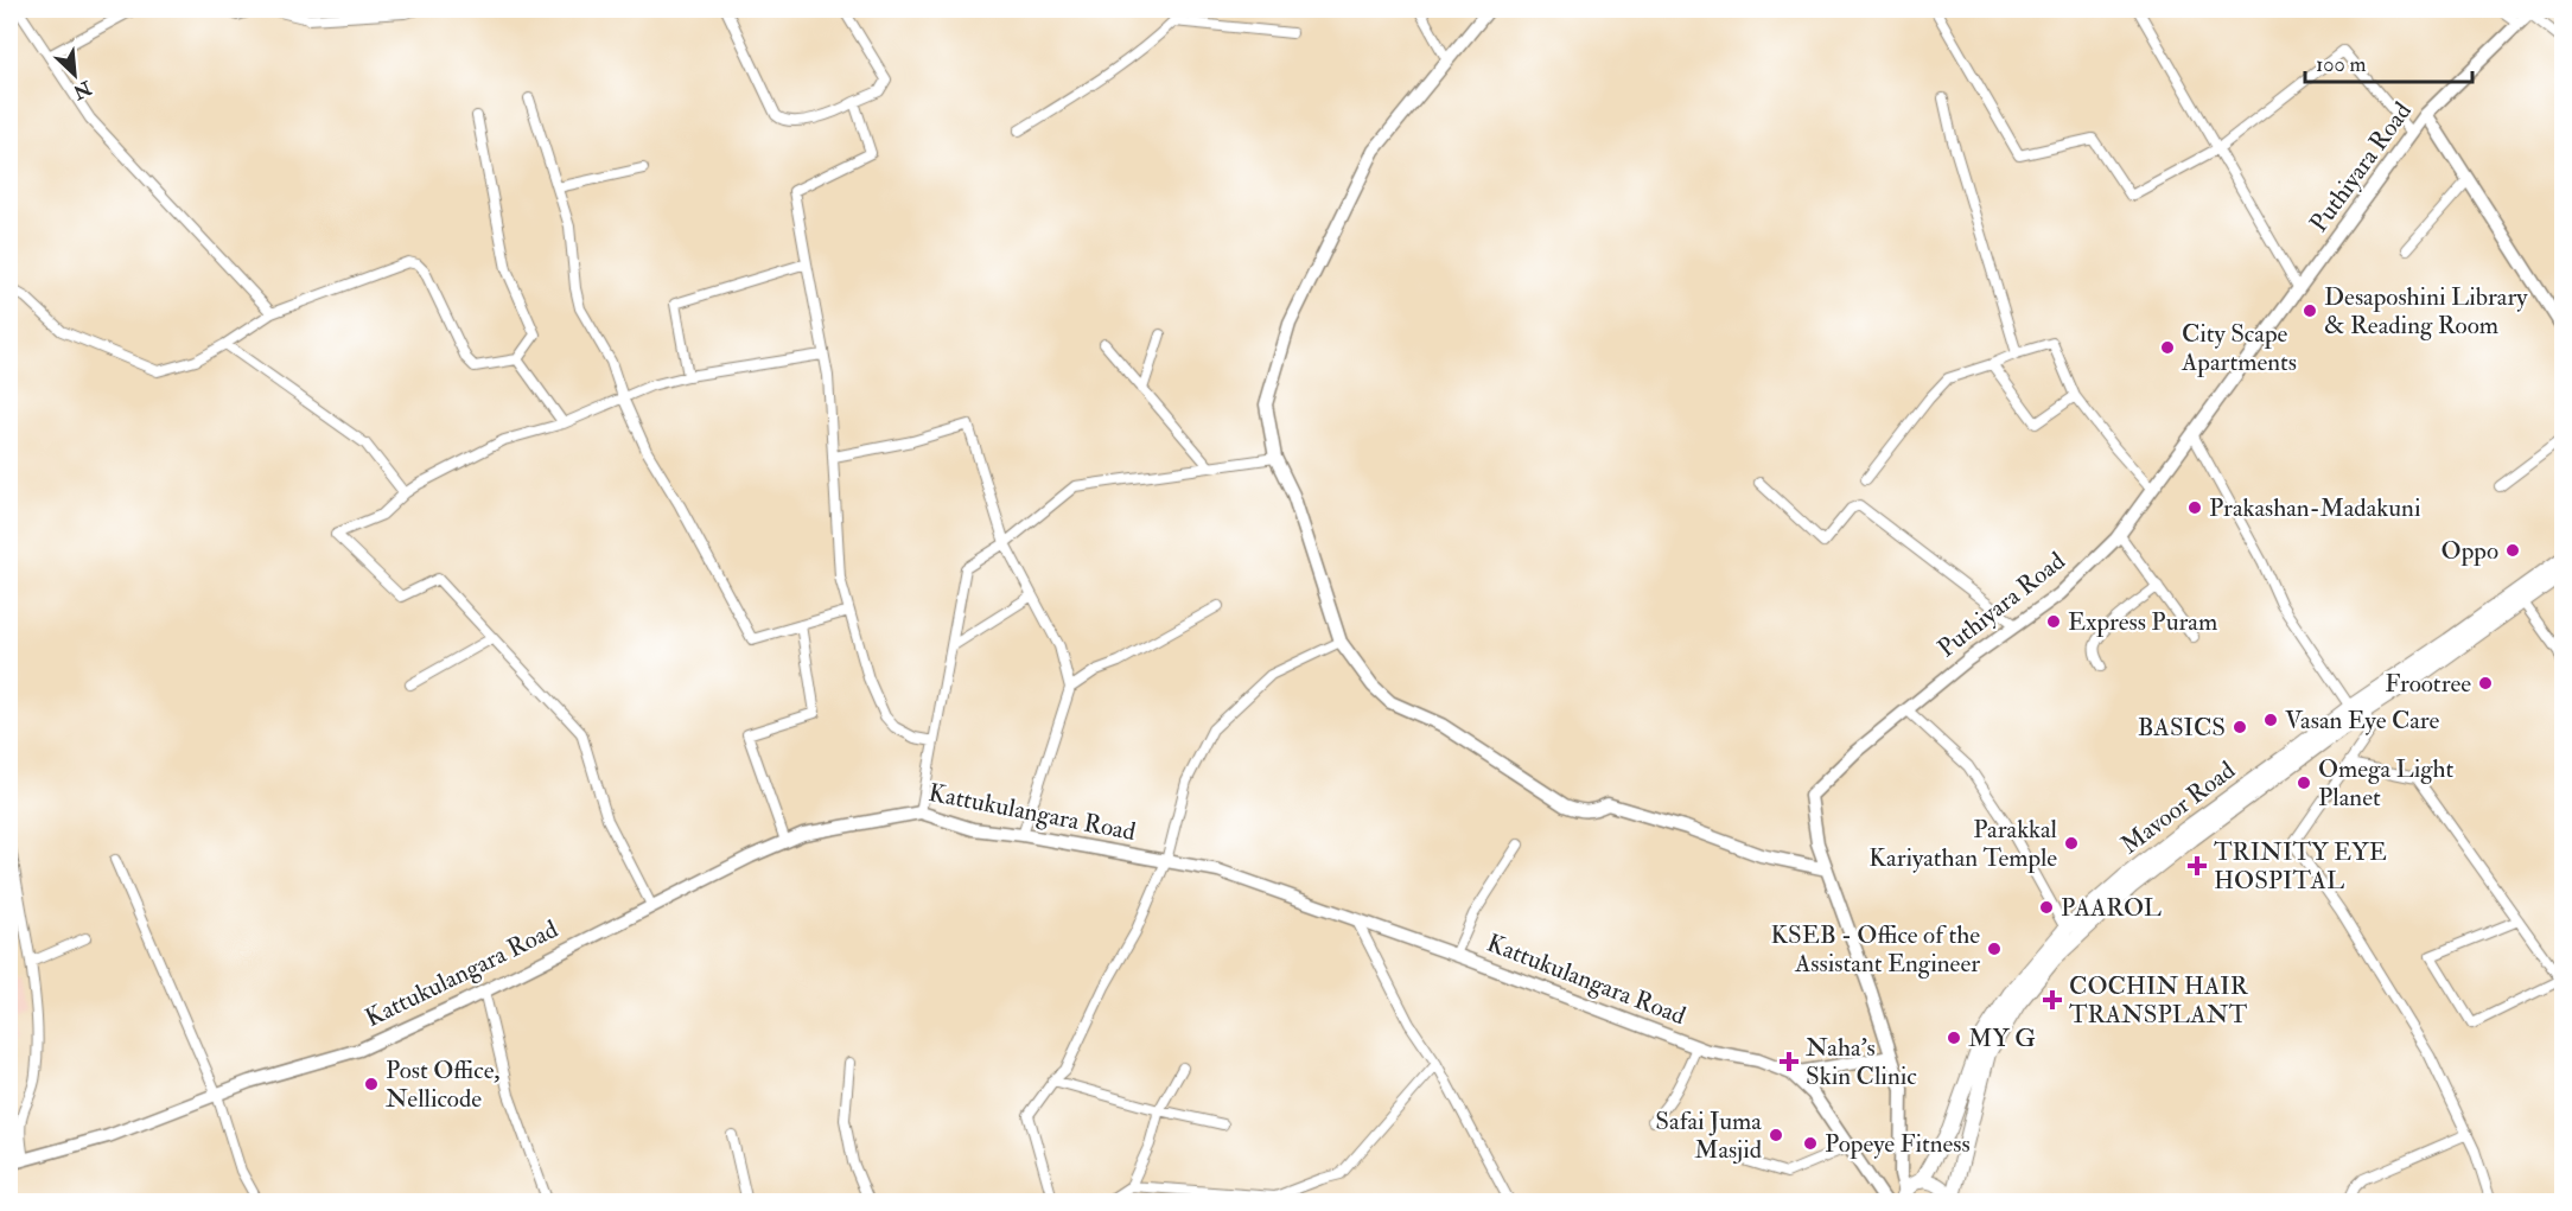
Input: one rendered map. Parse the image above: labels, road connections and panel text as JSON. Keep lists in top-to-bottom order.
{
  "streets": {
    "main road": ["Mavoor Road"],
    "street": ["Puthiyara Road", "Kattukulangara Road"]
  },
  "crossings": [
    ["Puthiyara Road", "Mavoor Road"]
  ],
  "places": {
    "other": [
      "Desaposhini Library & Reading Room",
      "City Scape Apartments",
      "Prakashan-Madakuni",
      "Oppo",
      "Express Puram",
      "Frootree",
      "Vasan Eye Care",
      "BASICS",
      "Omega Light Planet",
      "Parakkal Kariyathan Temple",
      "PAAROL",
      "KSEB - Office of the Assistant Engineer",
      "MY G",
      "Post Office, Nellicode",
      "Safai Juma Masjid",
      "Popeye Fitness"
    ],
    "health": ["TRINITY EYE HOSPITAL", "COCHIN HAIR TRANSPLANT", "Naha's Skin Clinic"]
  },
  "scale_bar": "100 m",
  "north": "bottom right"
}
